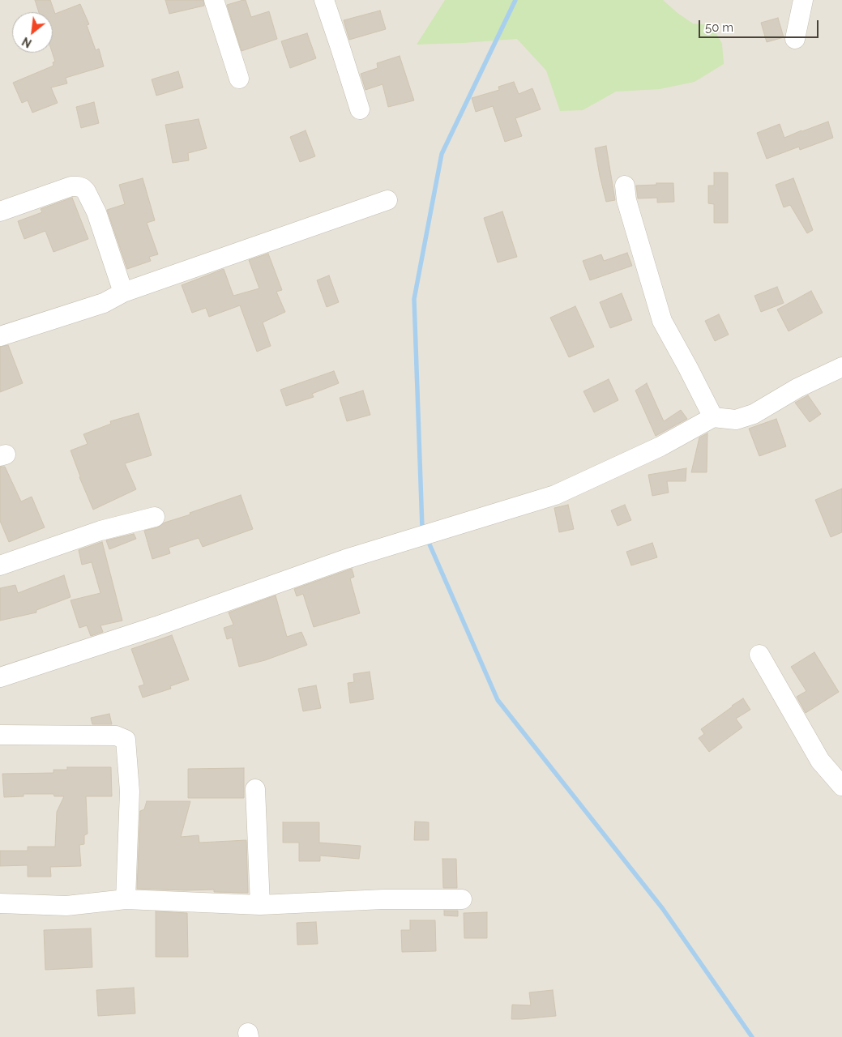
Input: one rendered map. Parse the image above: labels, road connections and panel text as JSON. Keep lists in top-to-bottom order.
{
  "scale_bar": "50 m",
  "north": "bottom left"
}
